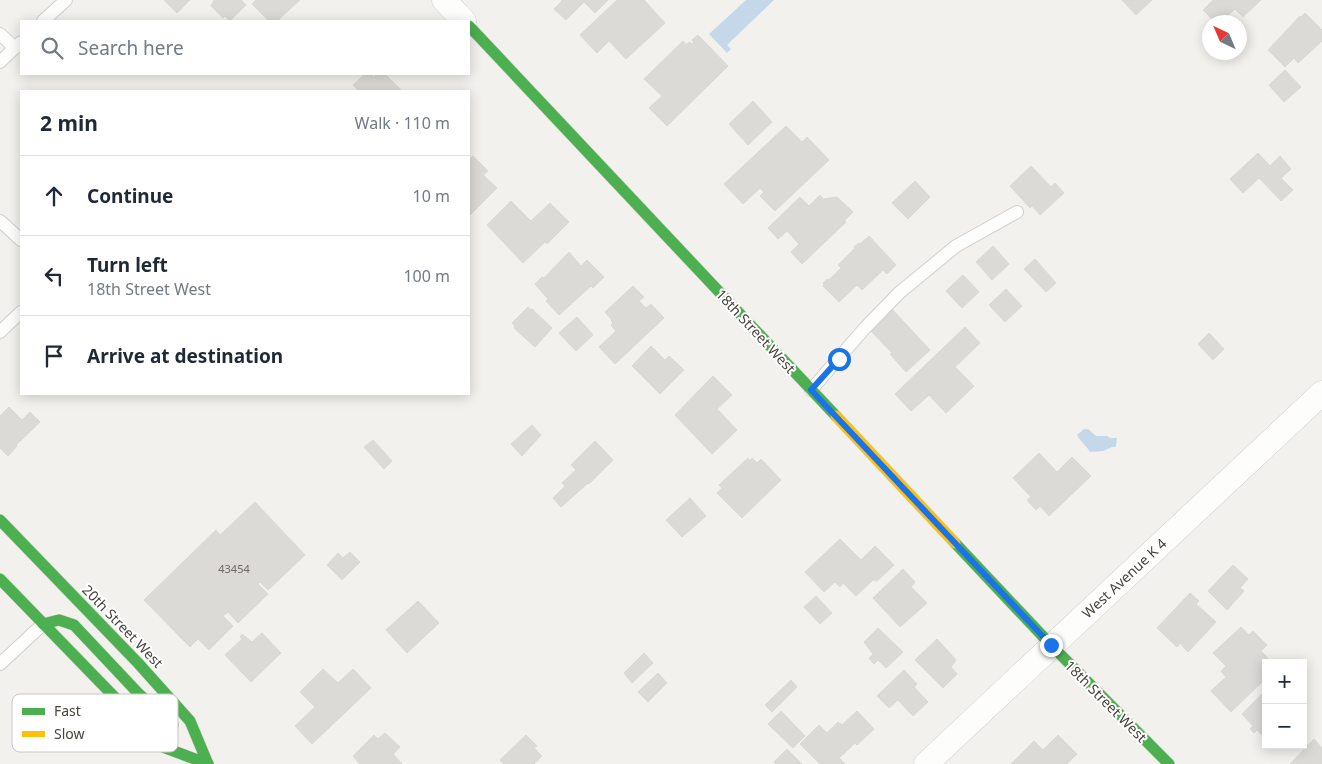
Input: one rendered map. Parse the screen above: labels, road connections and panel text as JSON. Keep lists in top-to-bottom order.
{
  "streets": {
    "street": ["18th Street West", "West Avenue K 4", "20th Street West"]
  },
  "crossings": [
    ["18th Street West", "West Avenue K 4"]
  ],
  "house_numbers": ["43454"],
  "legend": ["Fast", "Slow"],
  "north": "top left",
  "page": {
    "search": "Search here",
    "heading": ["2 min", "Walk · 110 m"],
    "list": [
      ["Continue", "10 m"],
      ["Turn left", "18th Street West", "100 m"],
      "Arrive at destination"
    ],
    "map_buttons": ["+", "−"]
  }
}
